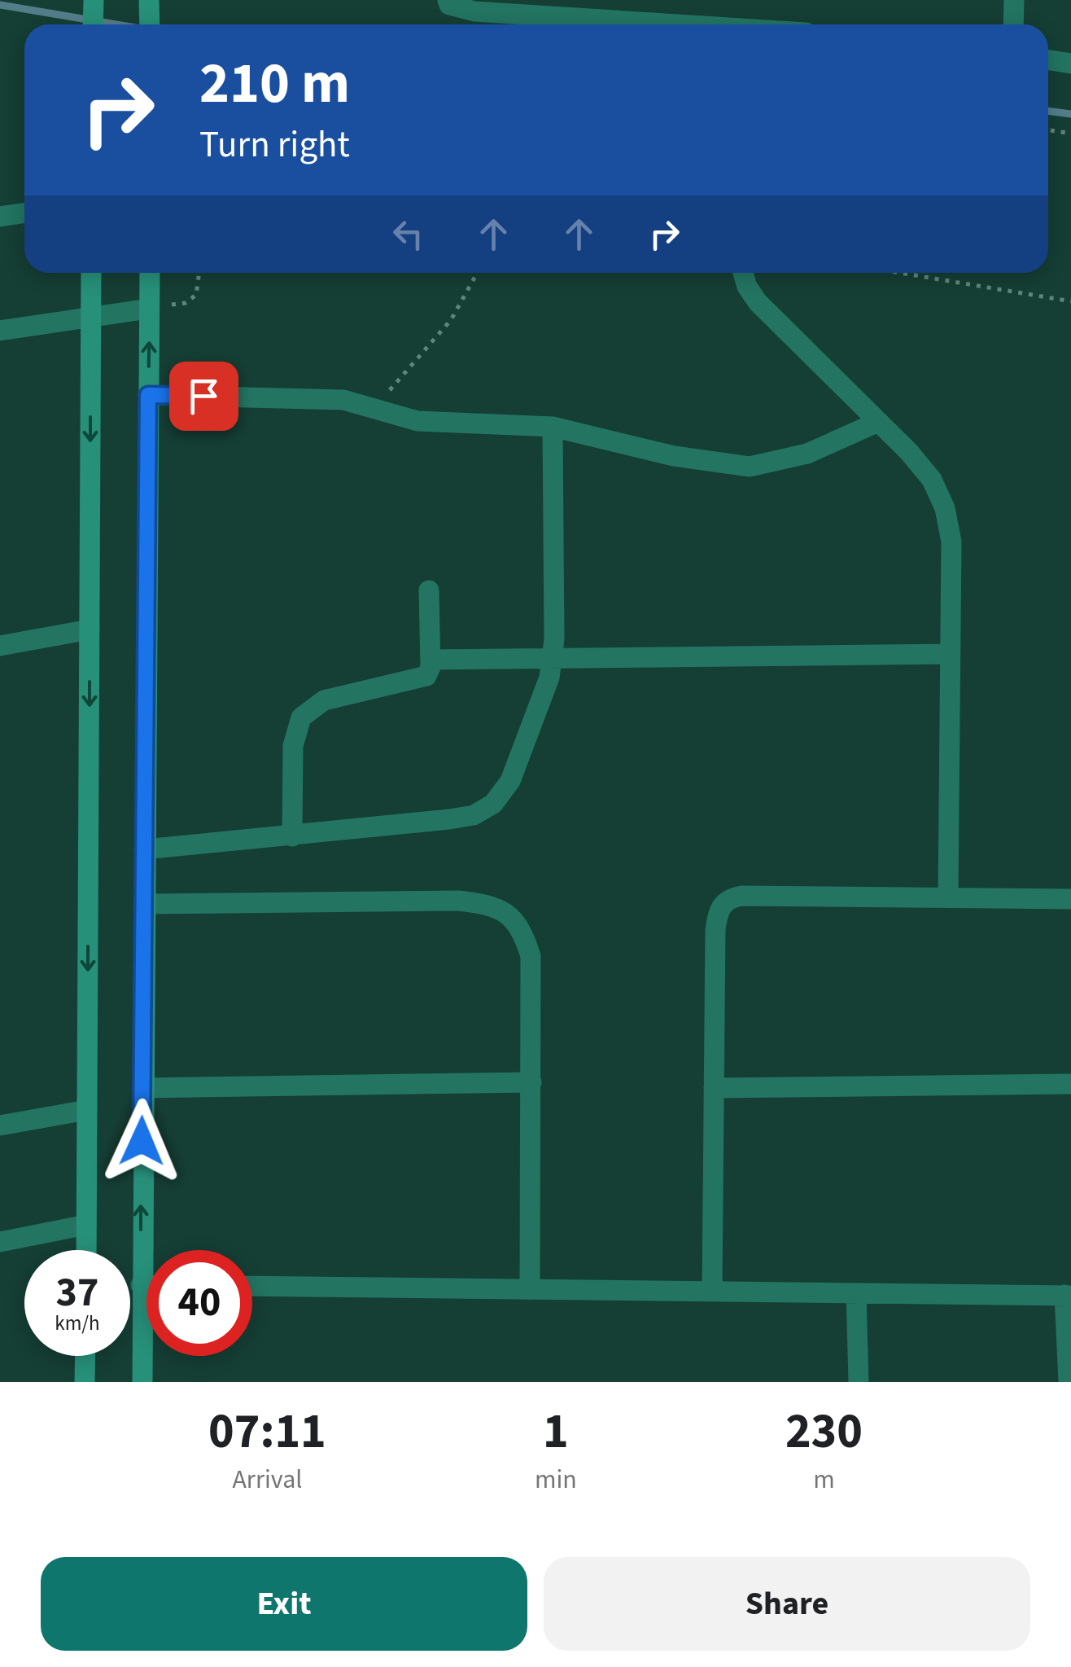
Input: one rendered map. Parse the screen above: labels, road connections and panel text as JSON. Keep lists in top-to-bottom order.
{
  "page": {
    "turn": ["210 m", "Turn right"],
    "speed": "37 km/h",
    "limit": "40",
    "eta": [
      "07:11",
      "Arrival",
      "1",
      "min",
      "230",
      "m"
    ],
    "buttons": ["Exit", "Share"]
  }
}
